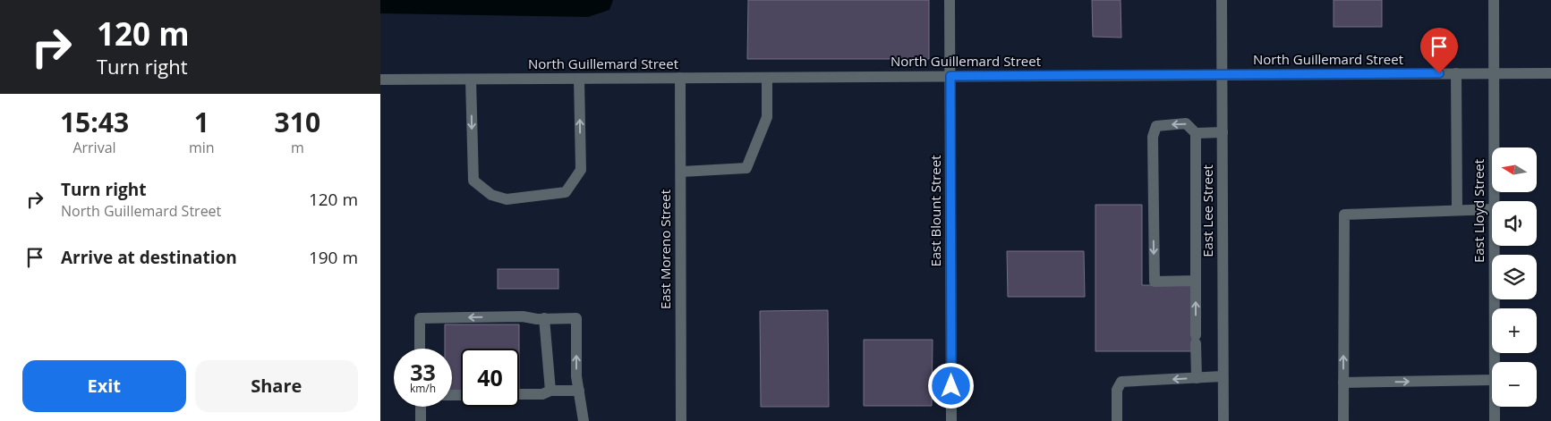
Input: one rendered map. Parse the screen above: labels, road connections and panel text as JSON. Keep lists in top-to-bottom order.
{
  "streets": {
    "street": [
      "North Guillemard Street",
      "East Blount Street",
      "East Lee Street",
      "East Lloyd Street",
      "East Moreno Street"
    ]
  },
  "crossings": [
    ["North Guillemard Street", "East Blount Street"],
    ["North Guillemard Street", "East Lee Street"],
    ["North Guillemard Street", "East Lloyd Street"],
    ["North Guillemard Street", "East Moreno Street"]
  ],
  "north": "left",
  "page": {
    "turn": ["120 m", "Turn right"],
    "eta": [
      "15:43",
      "Arrival",
      "1",
      "min",
      "310",
      "m"
    ],
    "map_buttons": ["+", "−"],
    "list": [
      {
        "name": "Turn right",
        "note": "North Guillemard Street",
        "value": "120 m"
      },
      {
        "name": "Arrive at destination",
        "value": "190 m"
      }
    ],
    "speed": "33 km/h",
    "limit": "40",
    "buttons": ["Exit", "Share"]
  }
}
